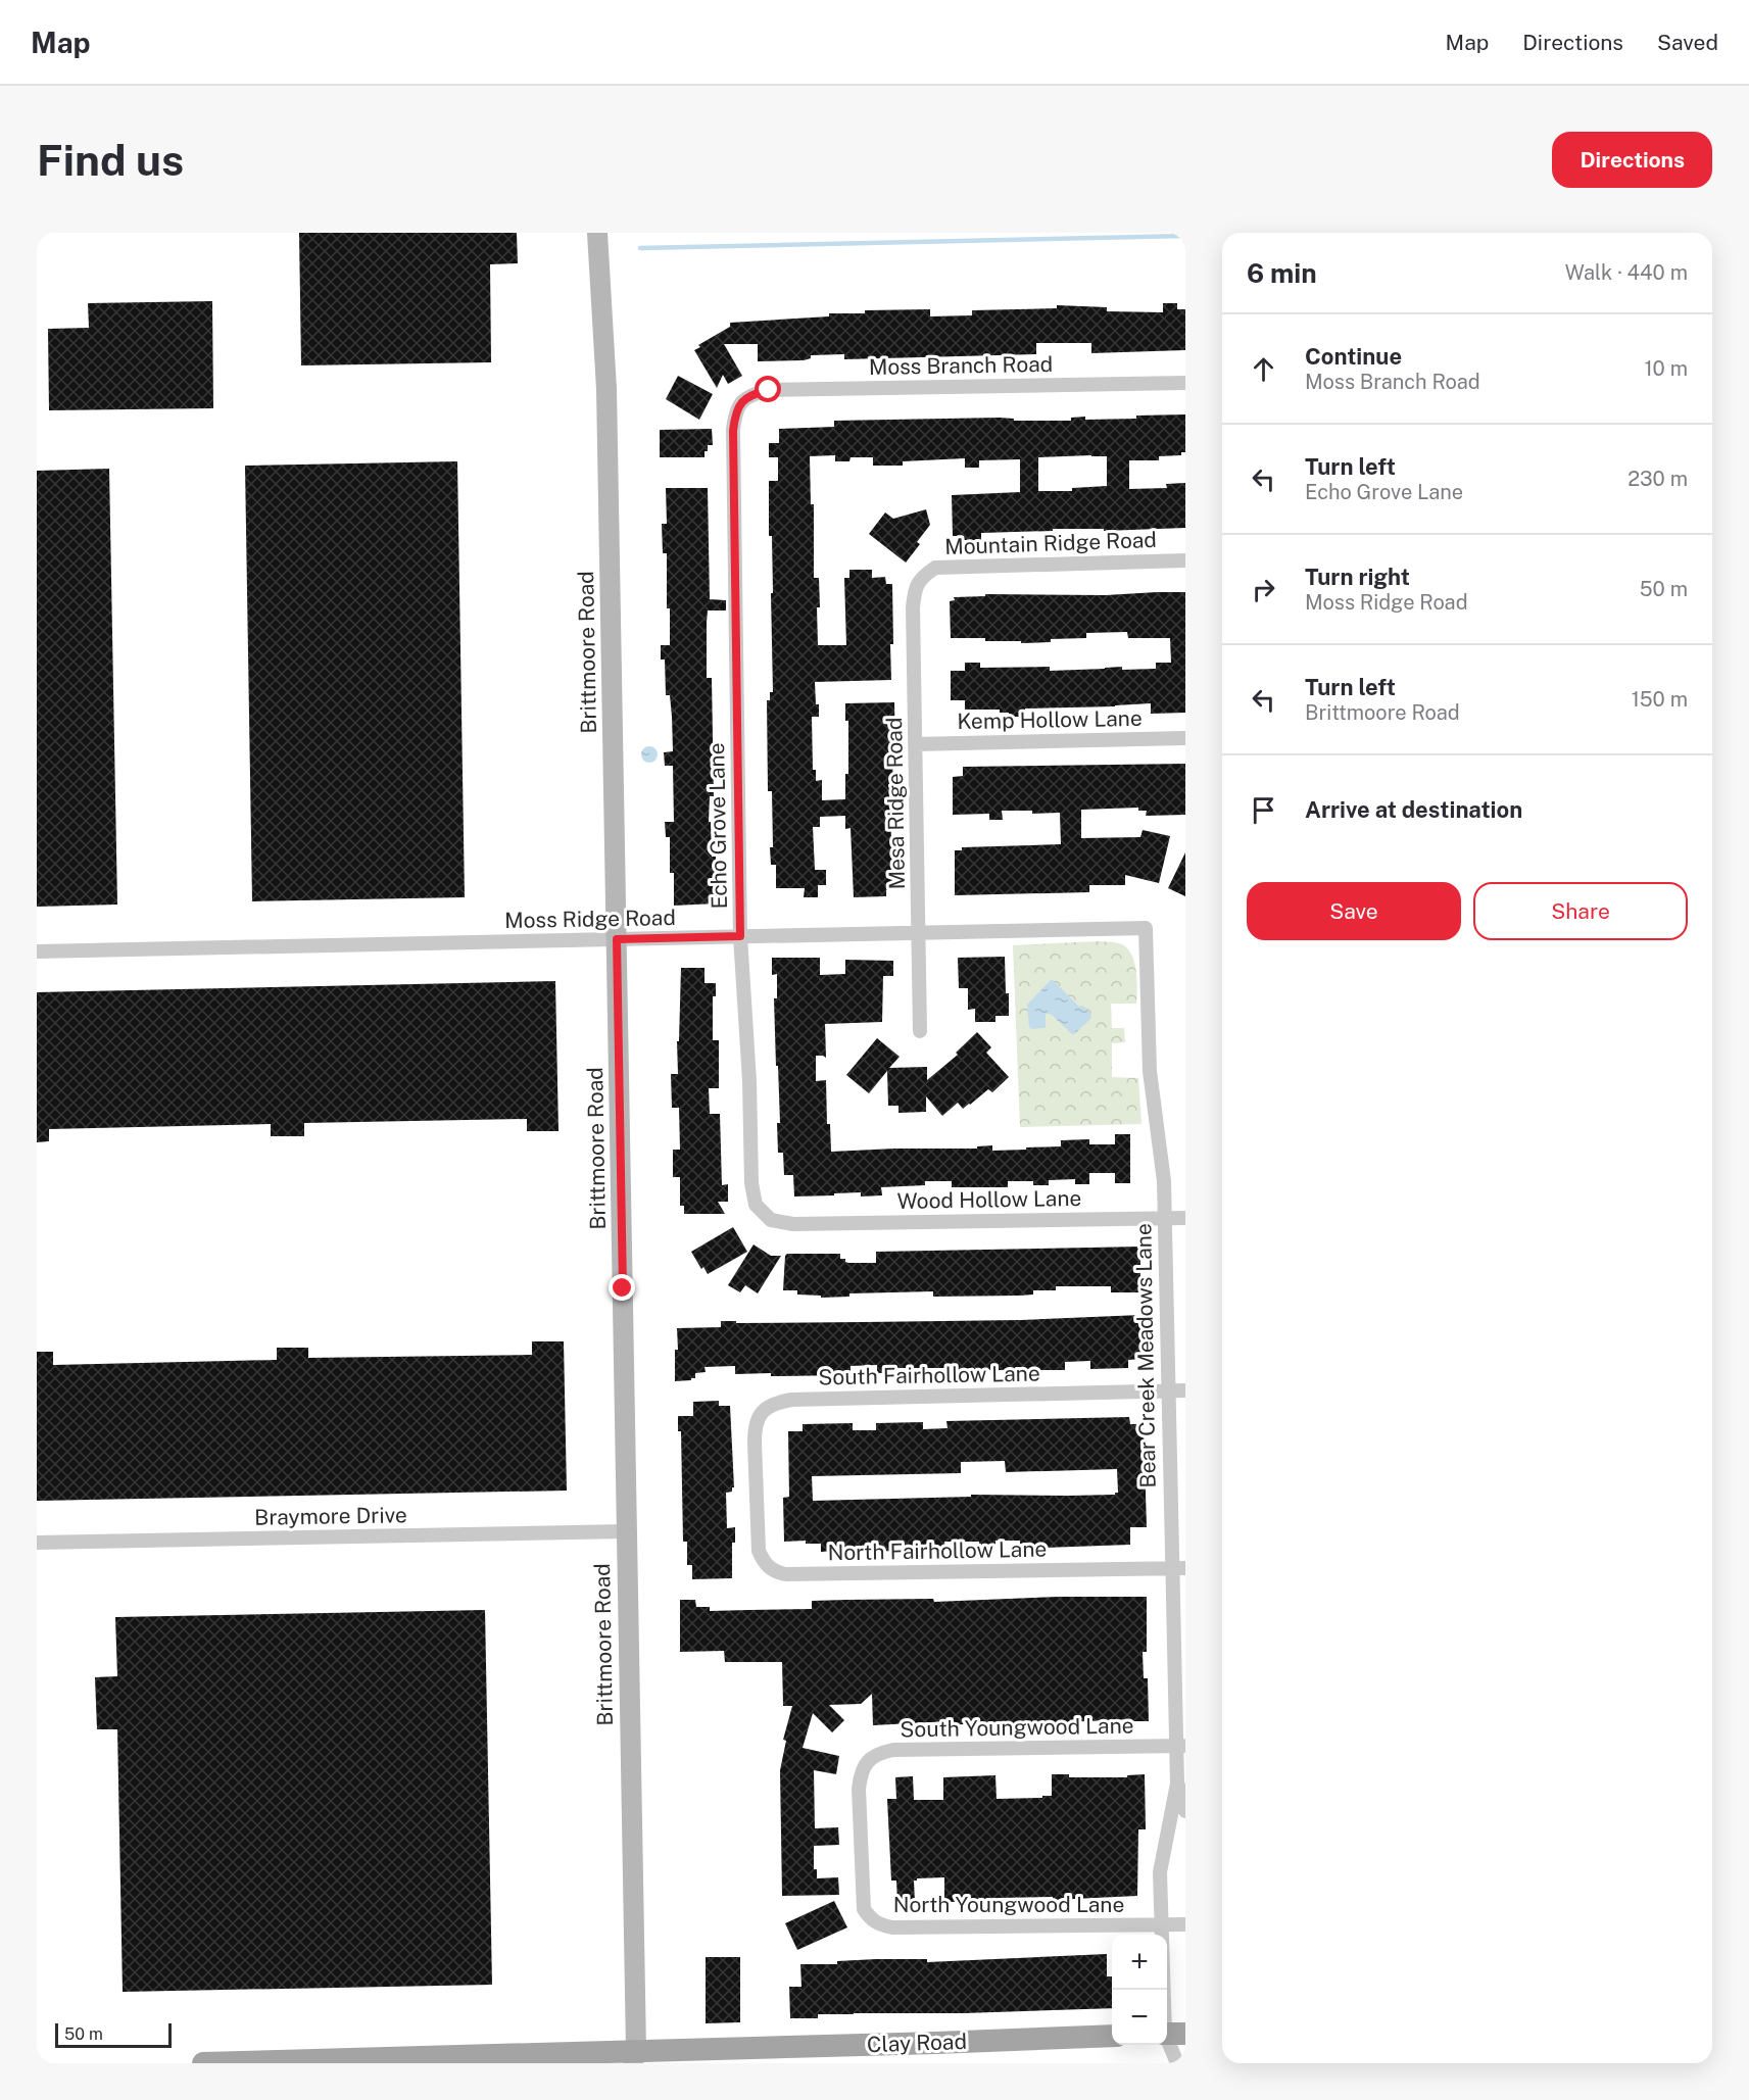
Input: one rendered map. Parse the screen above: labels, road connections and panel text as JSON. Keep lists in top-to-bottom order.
{
  "streets": {
    "main road": ["Brittmoore Road", "Clay Road"],
    "street": [
      "Moss Branch Road",
      "Mountain Ridge Road",
      "Kemp Hollow Lane",
      "Mesa Ridge Road",
      "Echo Grove Lane",
      "Moss Ridge Road",
      "Wood Hollow Lane",
      "Bear Creek Meadows Lane",
      "South Fairhollow Lane",
      "Braymore Drive",
      "North Fairhollow Lane",
      "South Youngwood Lane",
      "North Youngwood Lane"
    ]
  },
  "crossings": [
    ["Moss Branch Road", "Echo Grove Lane"],
    ["Mountain Ridge Road", "Mesa Ridge Road"],
    ["Brittmoore Road", "Moss Ridge Road"],
    ["Brittmoore Road", "Braymore Drive"],
    ["Brittmoore Road", "Clay Road"],
    ["Kemp Hollow Lane", "Mesa Ridge Road"],
    ["Mesa Ridge Road", "Moss Ridge Road"],
    ["Echo Grove Lane", "Moss Ridge Road"],
    ["Echo Grove Lane", "Wood Hollow Lane"],
    ["Moss Ridge Road", "Bear Creek Meadows Lane"],
    ["Wood Hollow Lane", "Bear Creek Meadows Lane"],
    ["Bear Creek Meadows Lane", "South Fairhollow Lane"],
    ["Bear Creek Meadows Lane", "North Fairhollow Lane"],
    ["Bear Creek Meadows Lane", "South Youngwood Lane"],
    ["Bear Creek Meadows Lane", "North Youngwood Lane"],
    ["South Fairhollow Lane", "North Fairhollow Lane"],
    ["South Youngwood Lane", "North Youngwood Lane"]
  ],
  "scale_bar": "50 m",
  "page": {
    "header": "Map",
    "nav": ["Map", "Directions", "Saved"],
    "buttons": [
      "Directions",
      ["Save", "Share"]
    ],
    "title": "Find us",
    "heading": ["6 min", "Walk · 440 m"],
    "list": [
      ["Continue", "Moss Branch Road", "10 m"],
      ["Turn left", "Echo Grove Lane", "230 m"],
      ["Turn right", "Moss Ridge Road", "50 m"],
      ["Turn left", "Brittmoore Road", "150 m"],
      "Arrive at destination"
    ],
    "map_buttons": ["+", "−"],
    "scale": "50 m"
  }
}
